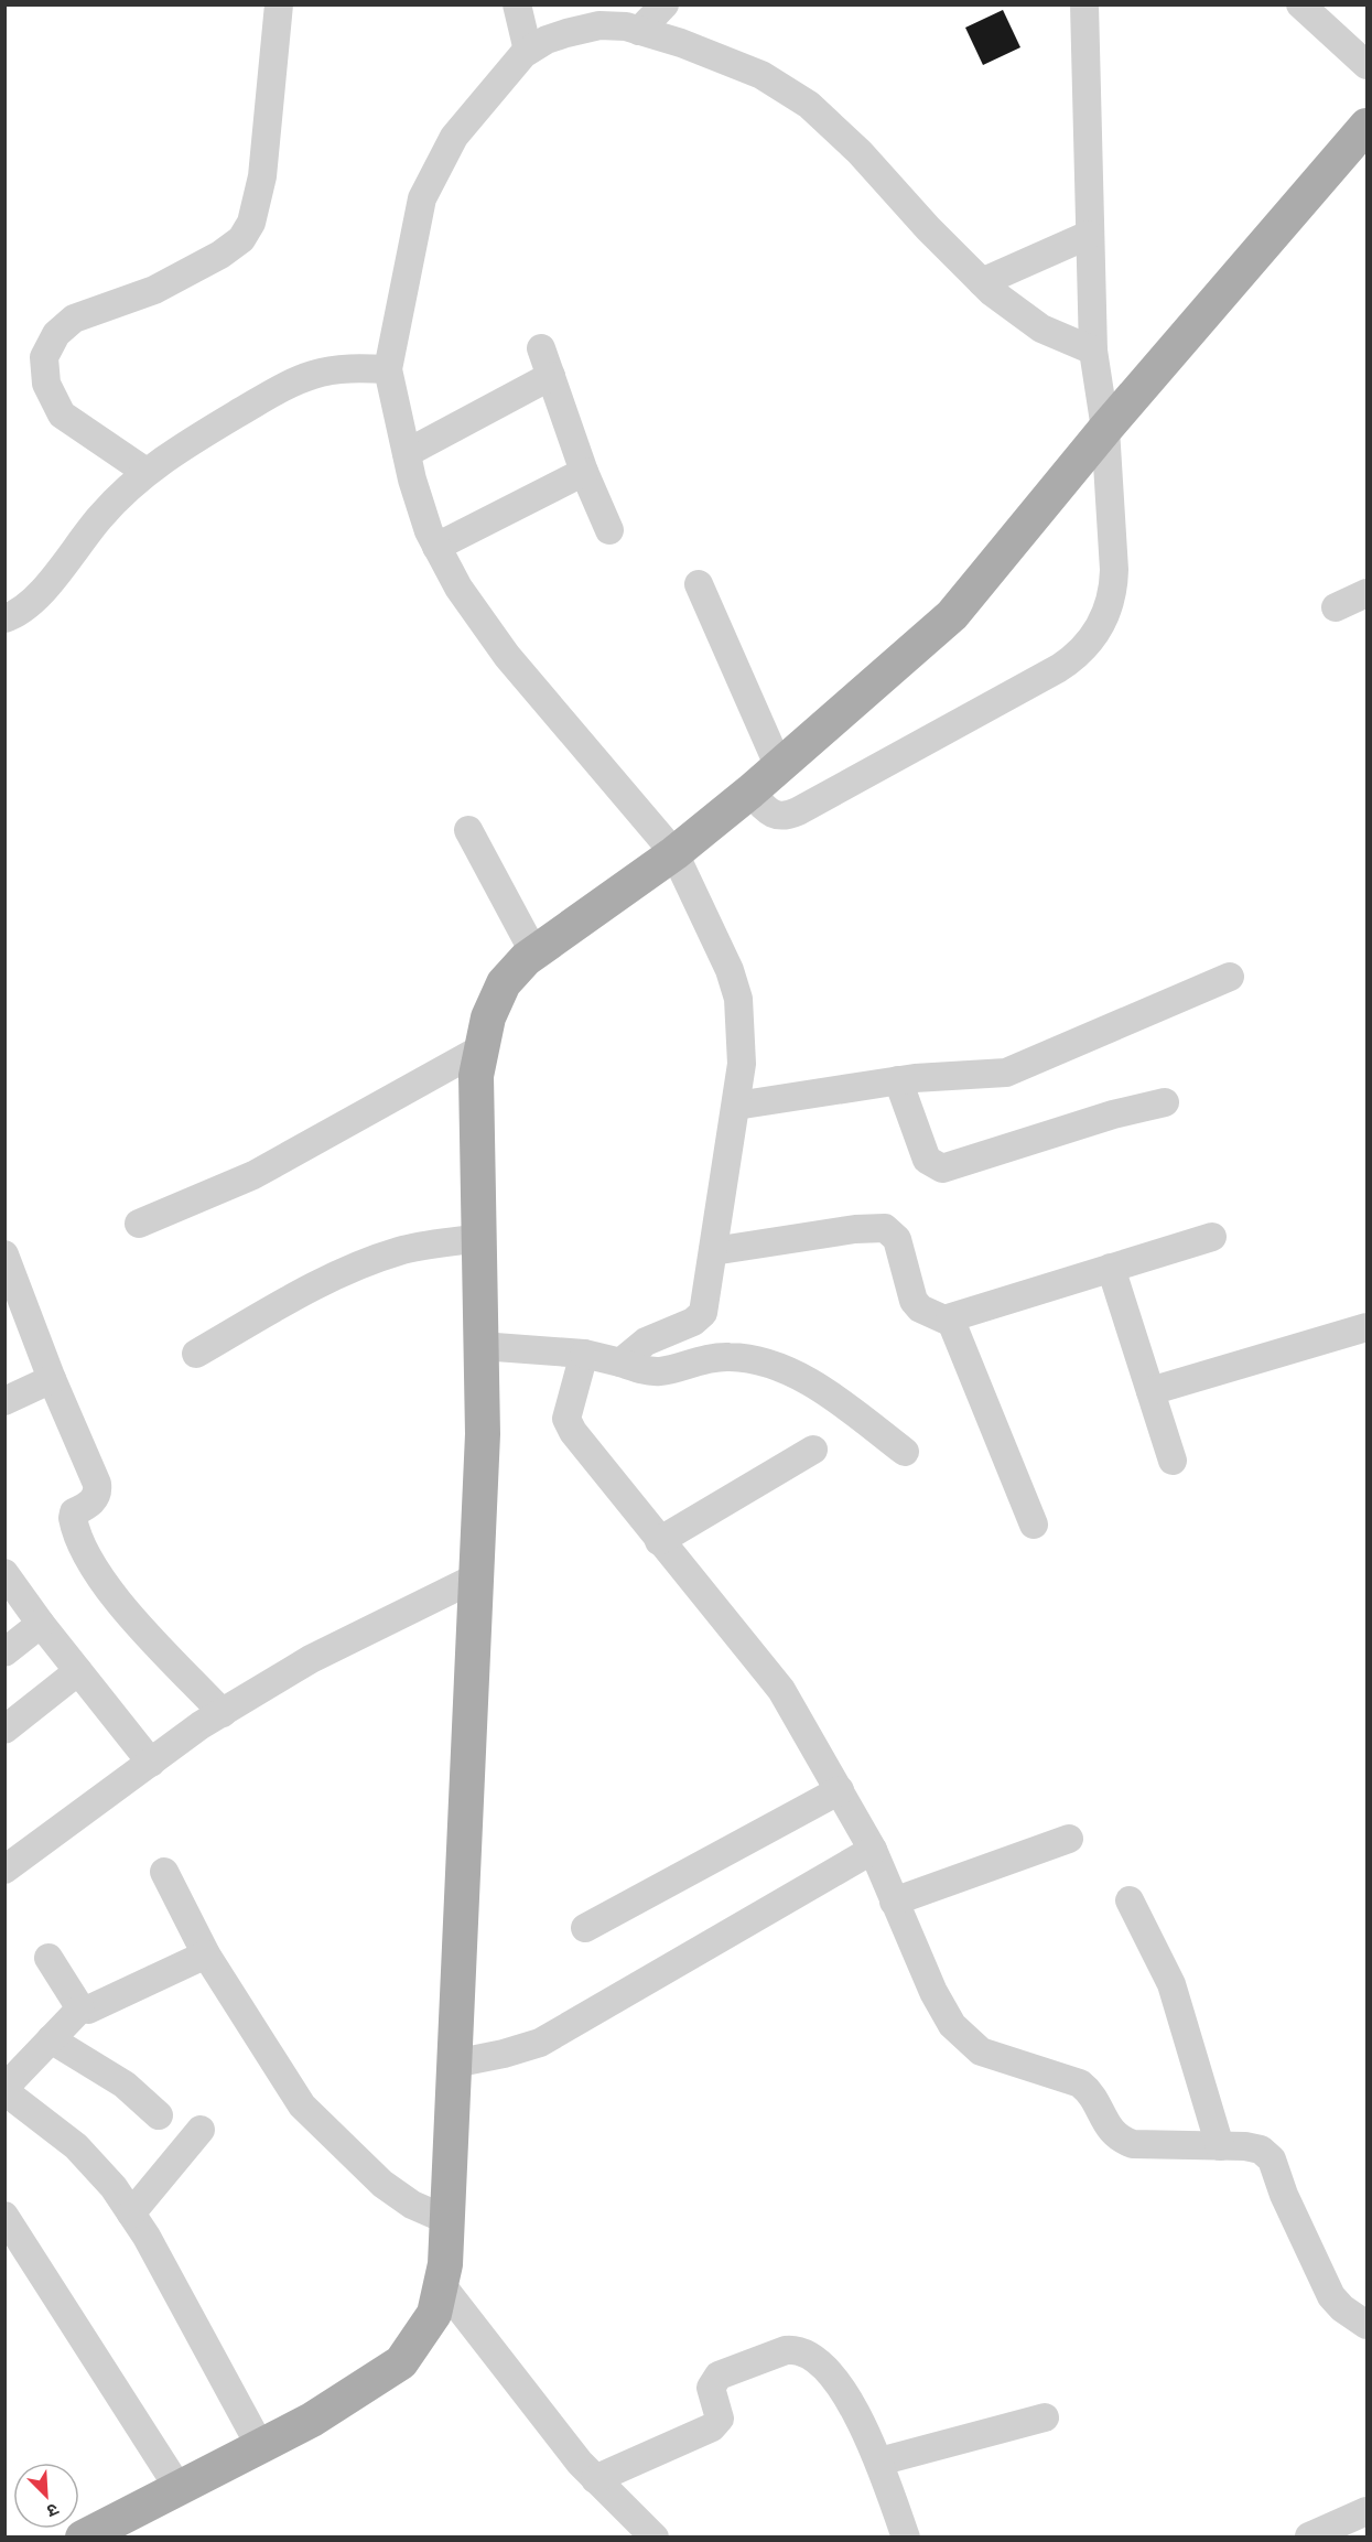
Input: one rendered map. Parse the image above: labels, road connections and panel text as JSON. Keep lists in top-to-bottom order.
{
  "north": "bottom right"
}
